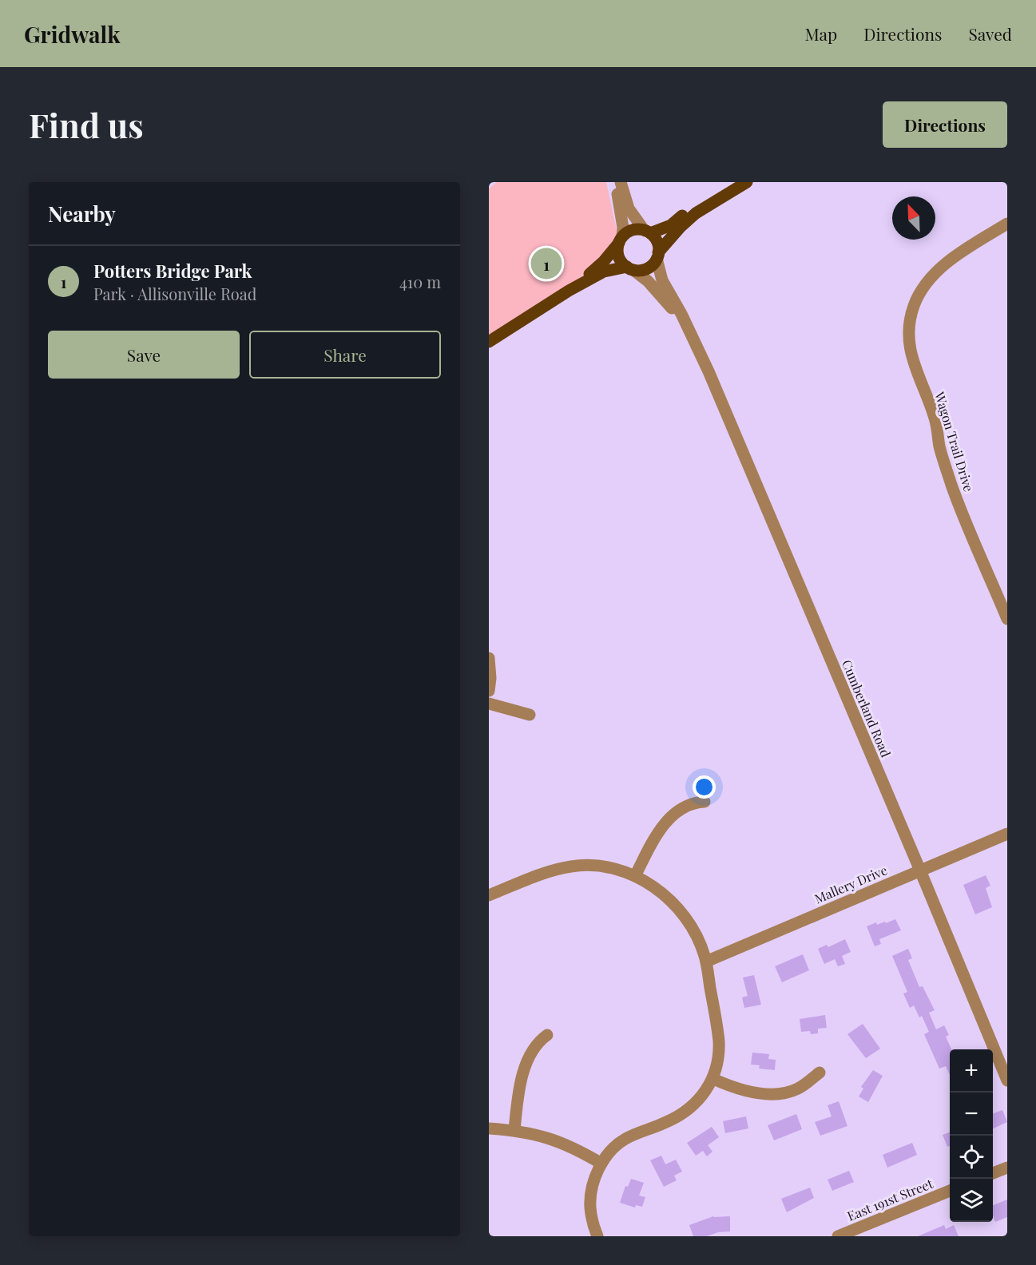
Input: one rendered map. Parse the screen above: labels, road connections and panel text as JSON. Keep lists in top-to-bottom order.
{
  "streets": {
    "street": [
      "Wagon Trail Drive",
      "Cumberland Road",
      "Mallery Drive",
      "East 191st Street"
    ]
  },
  "crossings": [
    ["Cumberland Road", "Mallery Drive"]
  ],
  "north": "top left",
  "page": {
    "header": "Gridwalk",
    "nav": ["Map", "Directions", "Saved"],
    "buttons": [
      "Directions",
      ["Save", "Share"]
    ],
    "title": "Find us",
    "heading": "Nearby",
    "list": [
      {
        "mark": "1",
        "name": "Potters Bridge Park",
        "note": "Park · Allisonville Road",
        "value": "410 m"
      }
    ],
    "pins": "1",
    "map_buttons": ["+", "−"]
  }
}
